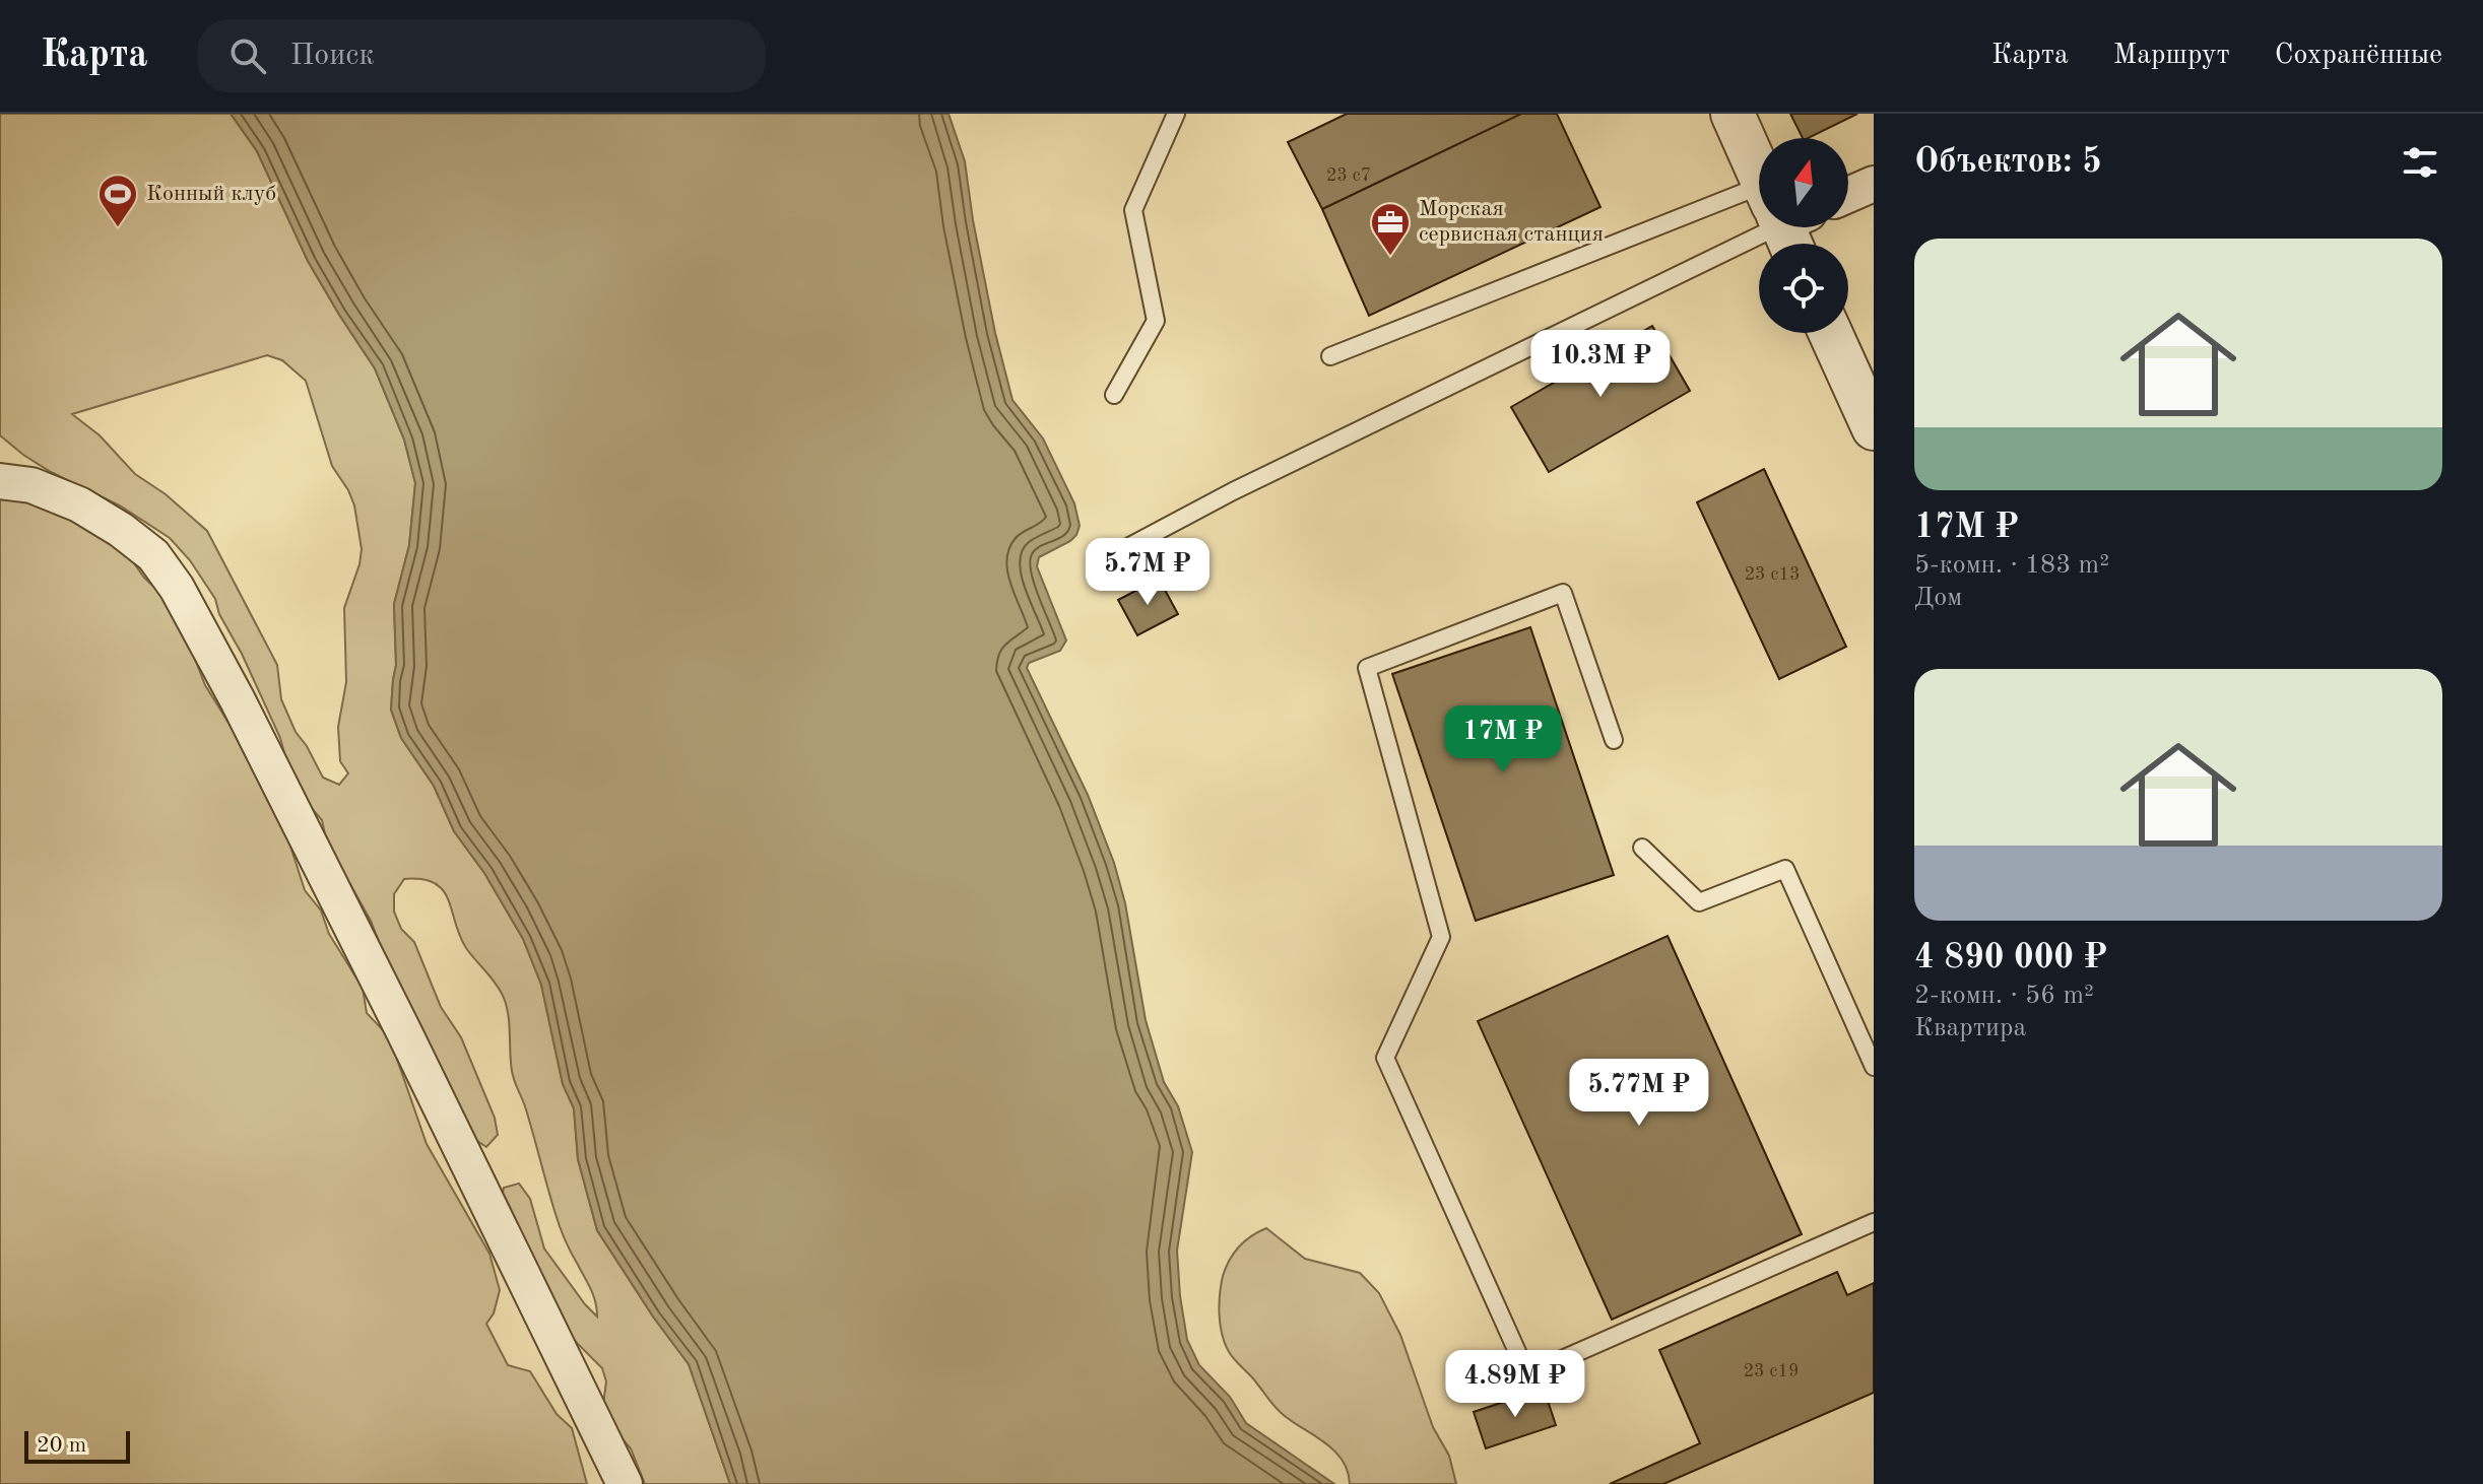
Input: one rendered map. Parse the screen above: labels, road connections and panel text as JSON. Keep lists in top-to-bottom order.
{
  "places": {
    "sports": ["Конный клуб"],
    "office": ["Морская сервисная станция"]
  },
  "house_numbers": ["23 с7", "23 с13", "23 с19"],
  "scale_bar": "20 m",
  "north": "top",
  "page": {
    "header": "Карта",
    "search": "Поиск",
    "nav": ["Карта", "Маршрут", "Сохранённые"],
    "heading": "Объектов: 5",
    "list": [
      {
        "name": "17M ₽",
        "note": "5-комн. · 183 m² · Дом"
      },
      {
        "name": "4 890 000 ₽",
        "note": "2-комн. · 56 m² · Квартира"
      }
    ],
    "price": [
      "10.3M ₽",
      "5.7M ₽",
      "17M ₽",
      "5.77M ₽",
      "4.89M ₽"
    ],
    "scale": "20 m"
  }
}
